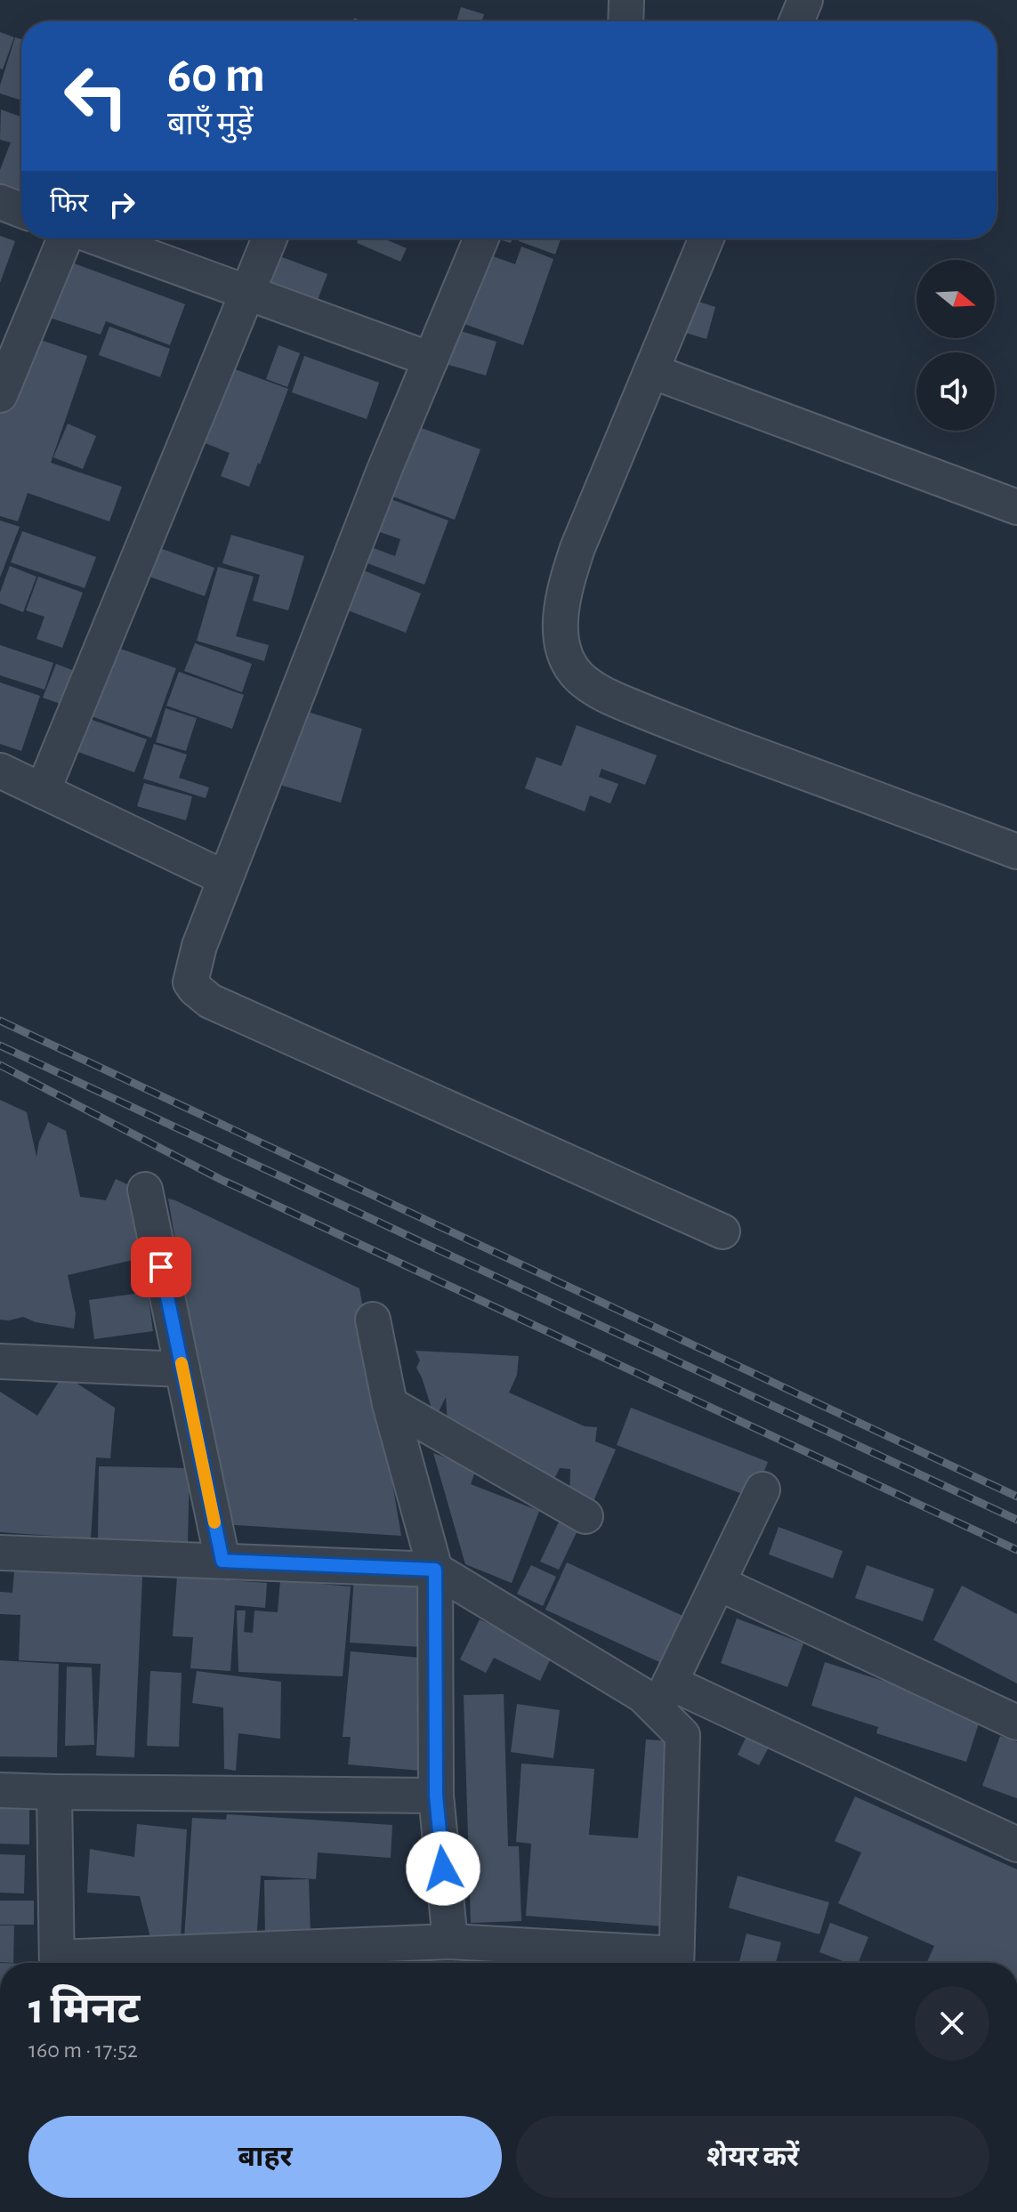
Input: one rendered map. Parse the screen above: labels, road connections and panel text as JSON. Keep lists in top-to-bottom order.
{
  "north": "right",
  "page": {
    "turn": ["60 m", "बाएँ मुड़ें"],
    "then": "फिर",
    "heading": ["1 मिनट", "160 m · 17:52"],
    "buttons": ["बाहर", "शेयर करें"]
  }
}
